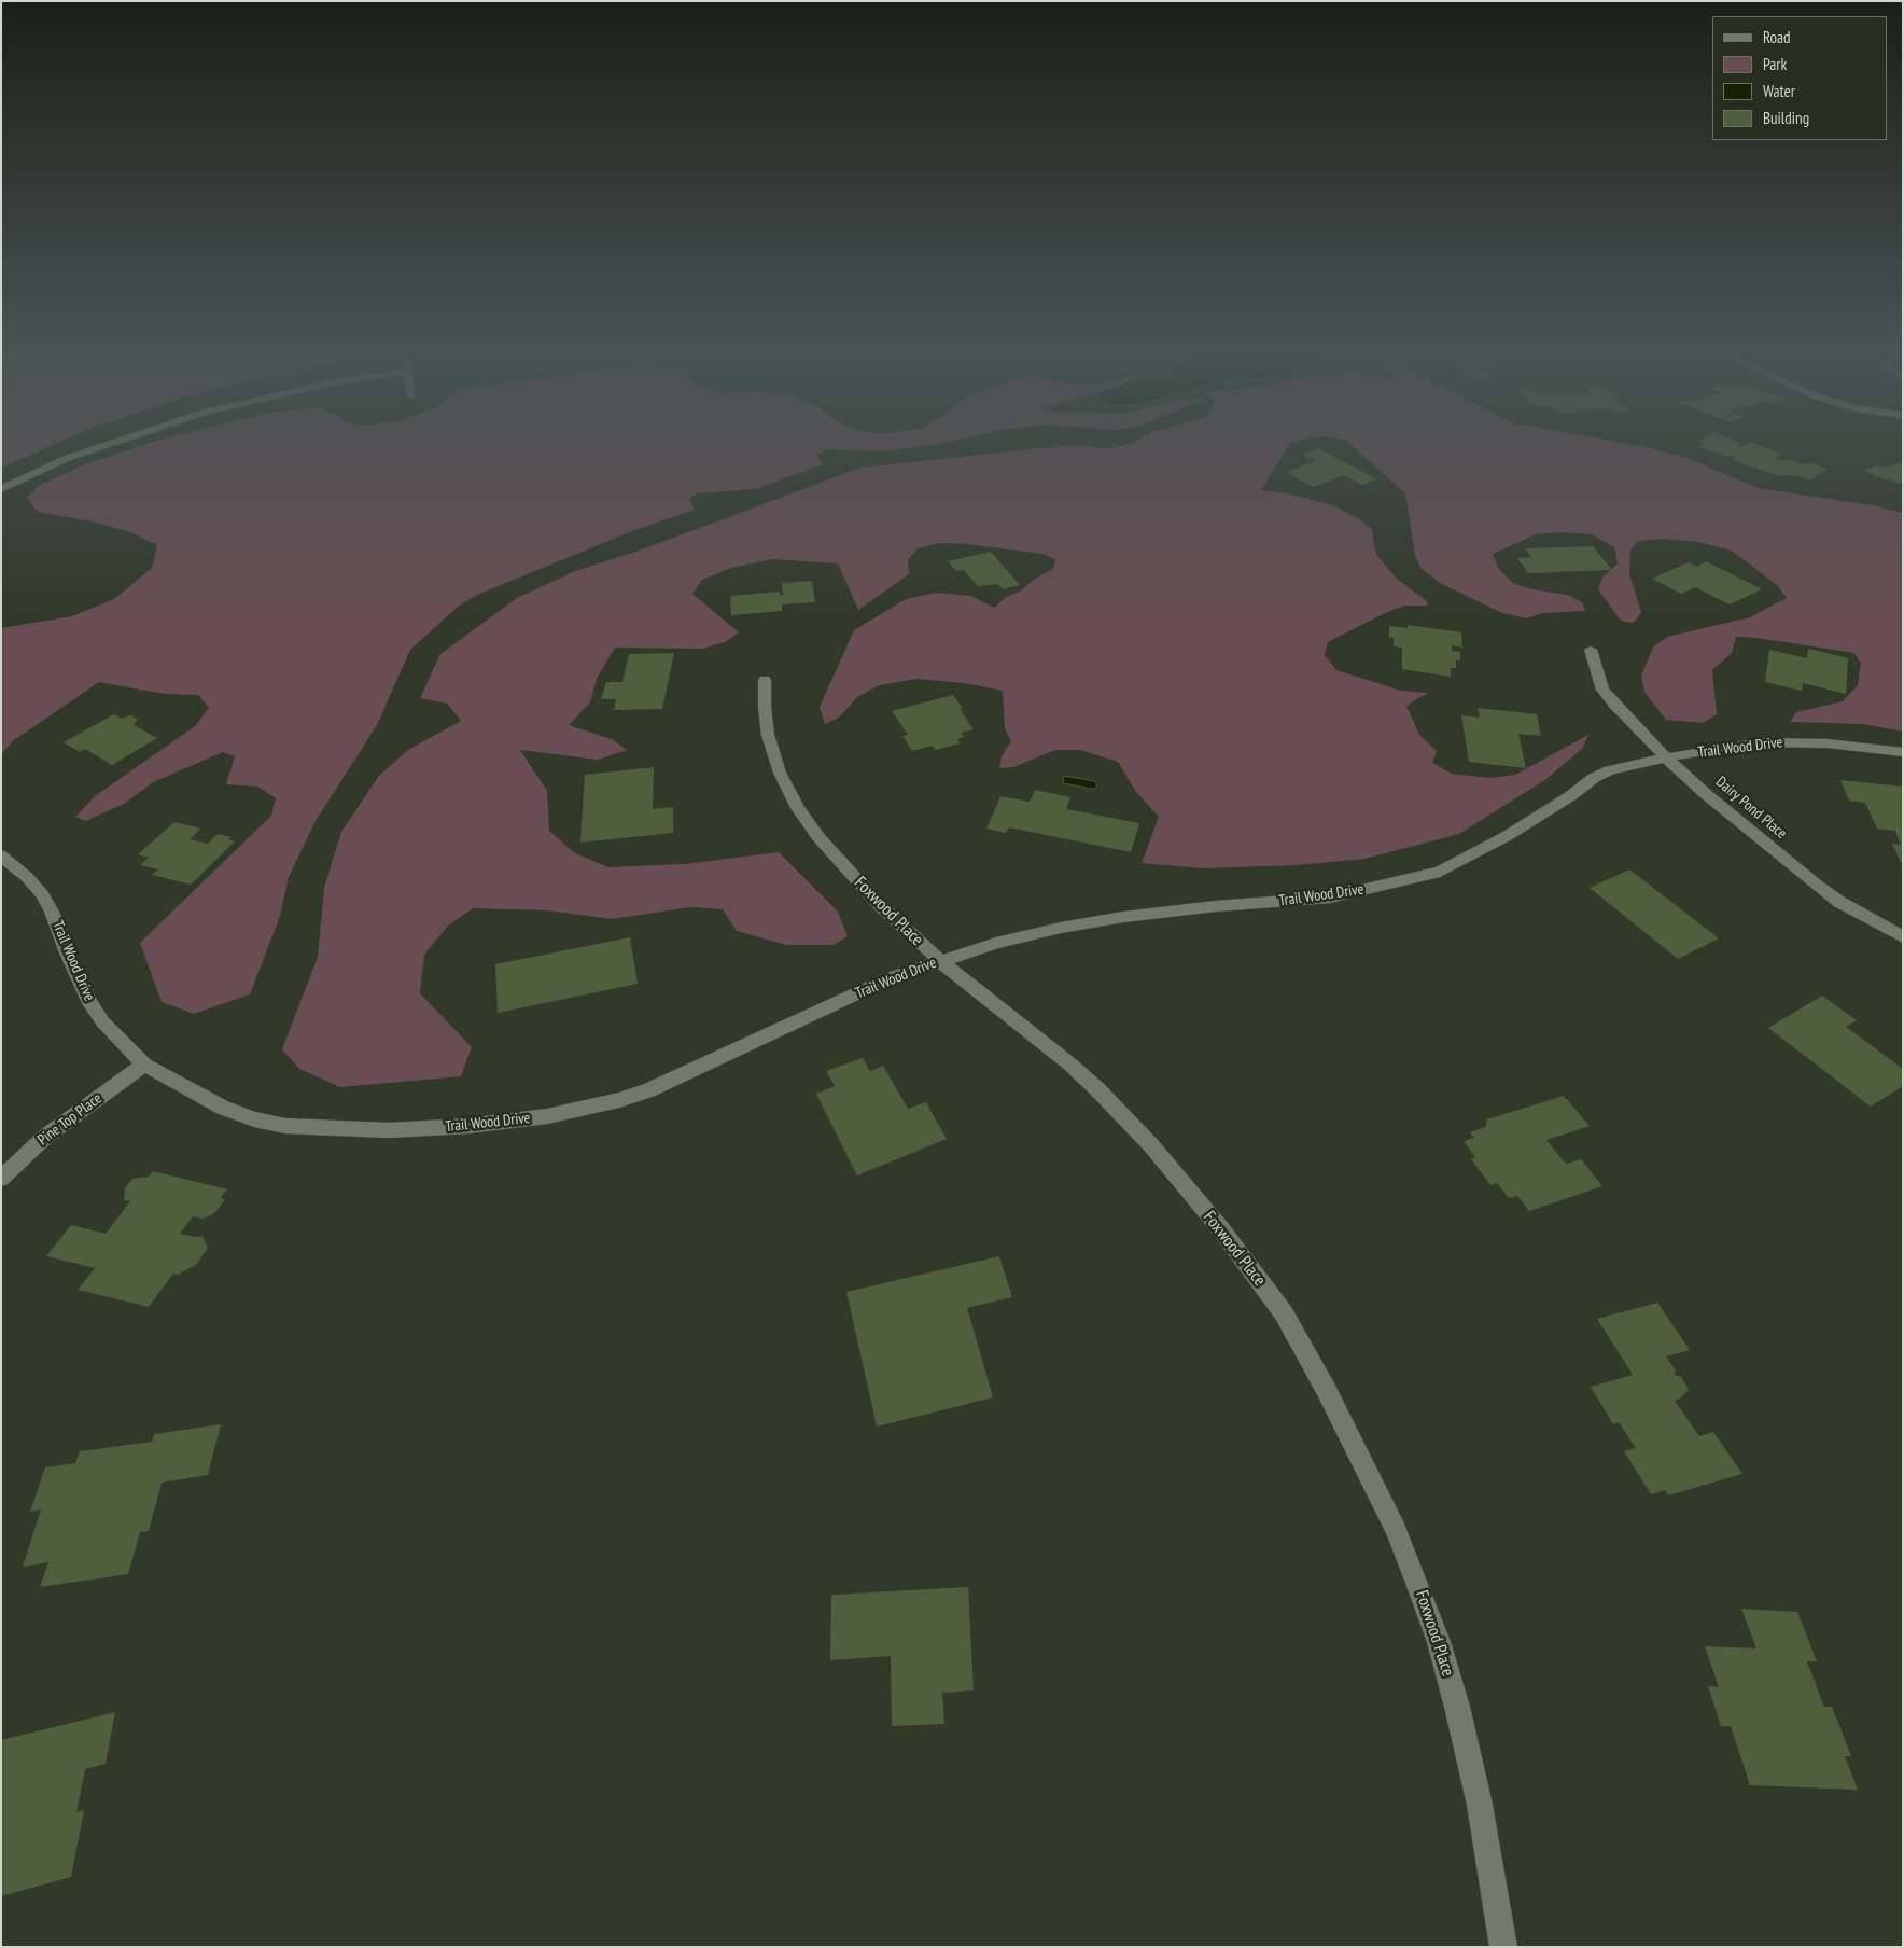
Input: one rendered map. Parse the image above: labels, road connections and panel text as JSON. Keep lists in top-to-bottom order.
{
  "streets": {
    "street": [
      "Trail Wood Drive",
      "Dairy Pond Place",
      "Foxwood Place",
      "Pine Top Place"
    ]
  },
  "crossings": [
    ["Trail Wood Drive", "Dairy Pond Place"],
    ["Trail Wood Drive", "Foxwood Place"],
    ["Trail Wood Drive", "Pine Top Place"]
  ],
  "legend": [
    "Road",
    "Park",
    "Water",
    "Building"
  ]
}
